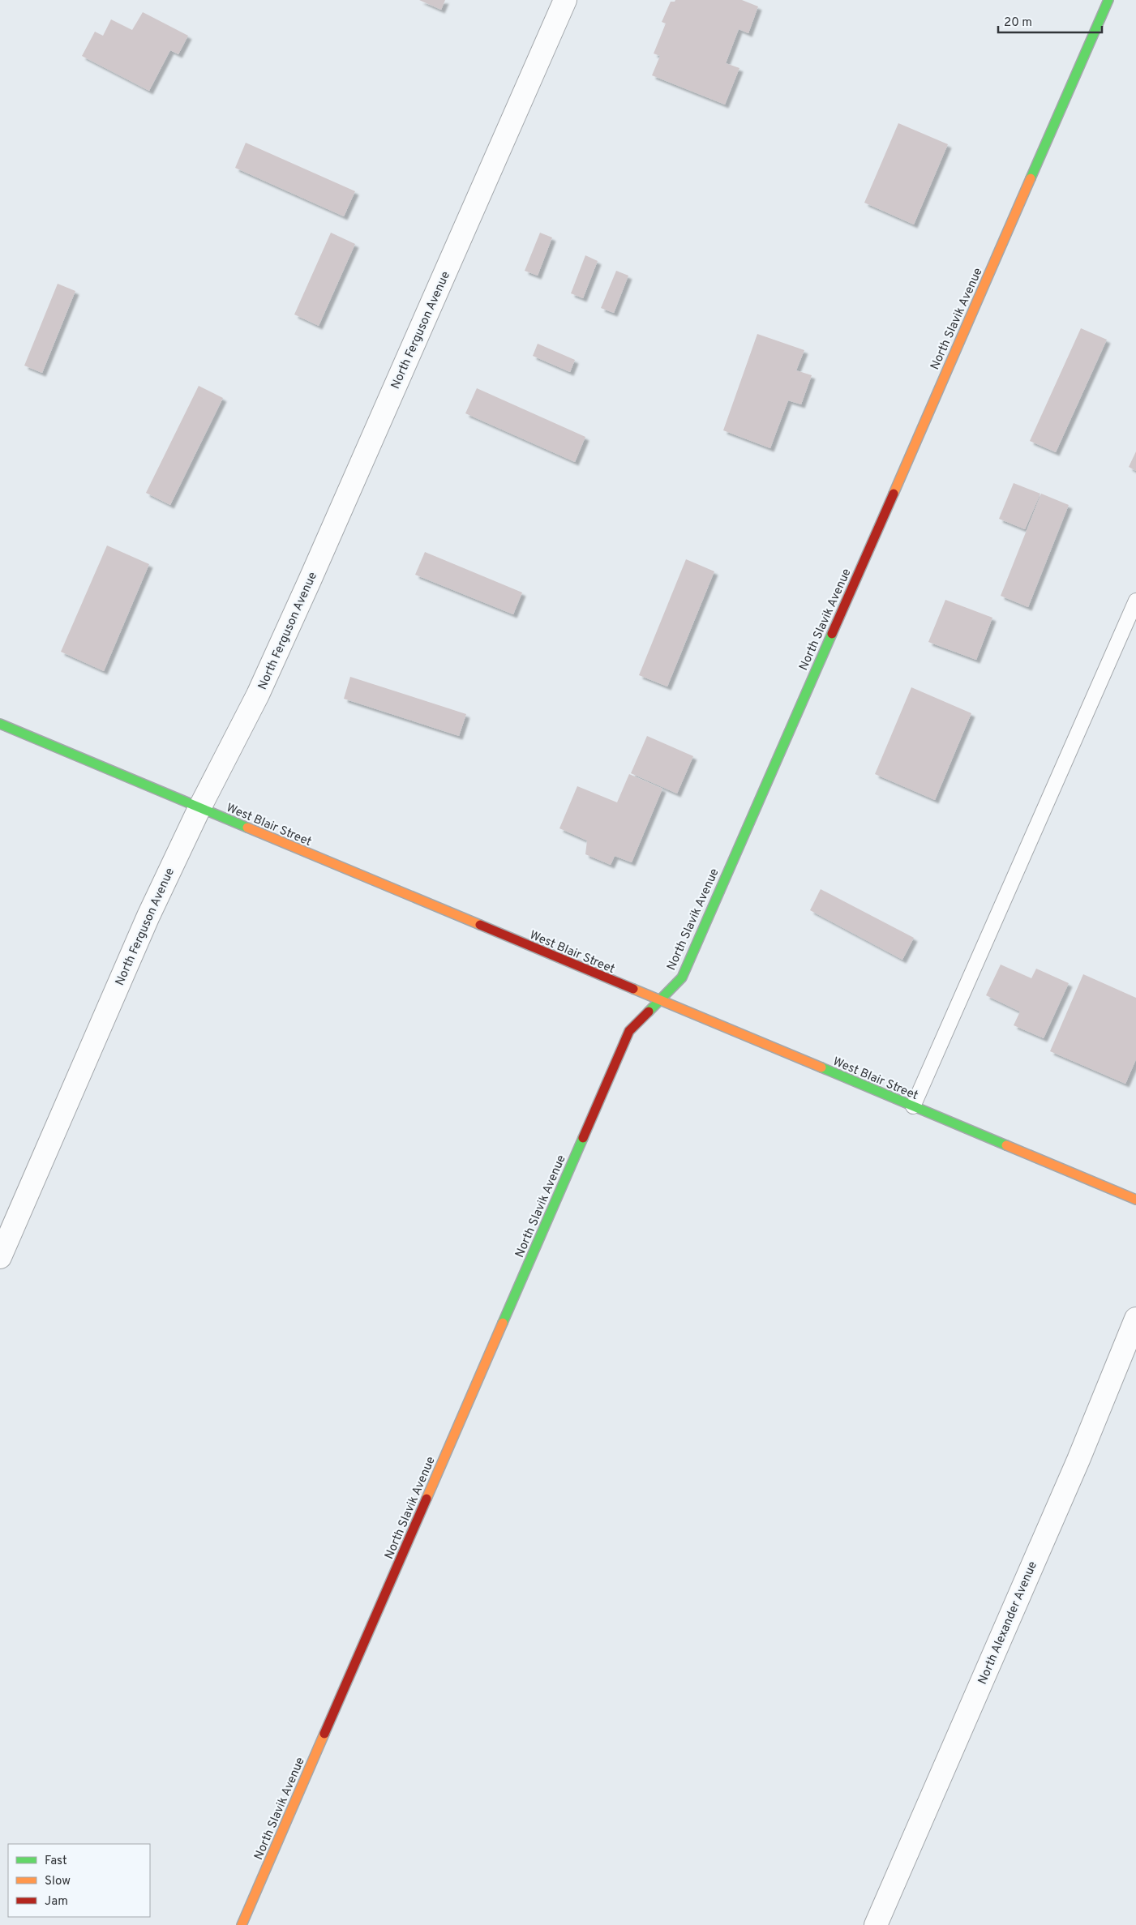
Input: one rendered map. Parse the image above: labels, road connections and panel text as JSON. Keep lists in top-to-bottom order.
{
  "streets": {
    "street": [
      "North Slavik Avenue",
      "North Ferguson Avenue",
      "West Blair Street",
      "North Alexander Avenue"
    ]
  },
  "crossings": [
    ["North Slavik Avenue", "West Blair Street"],
    ["North Ferguson Avenue", "West Blair Street"]
  ],
  "legend": ["Fast", "Slow", "Jam"],
  "scale_bar": "20 m"
}
